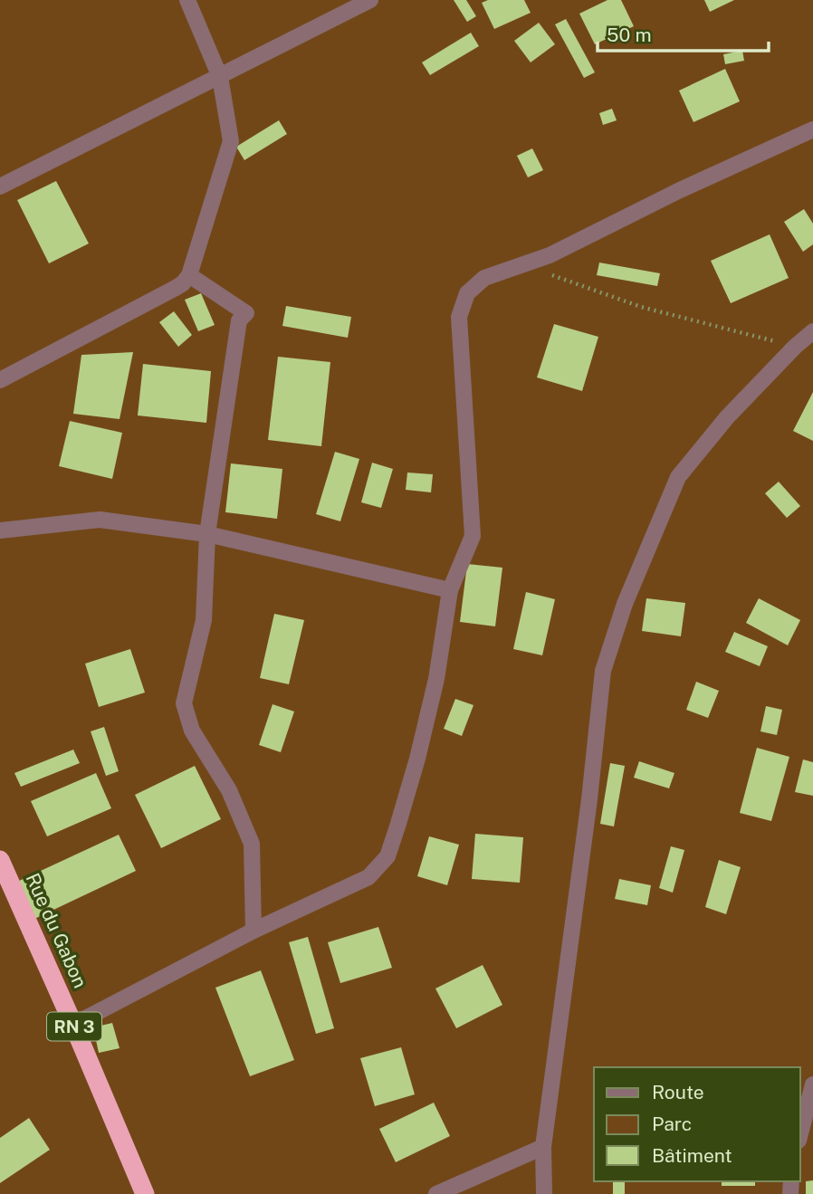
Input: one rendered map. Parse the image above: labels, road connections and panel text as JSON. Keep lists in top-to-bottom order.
{
  "streets": {
    "highway": ["Rue du Gabon", "RN 3"]
  },
  "legend": ["Route", "Parc", "Bâtiment"],
  "scale_bar": "50 m"
}
